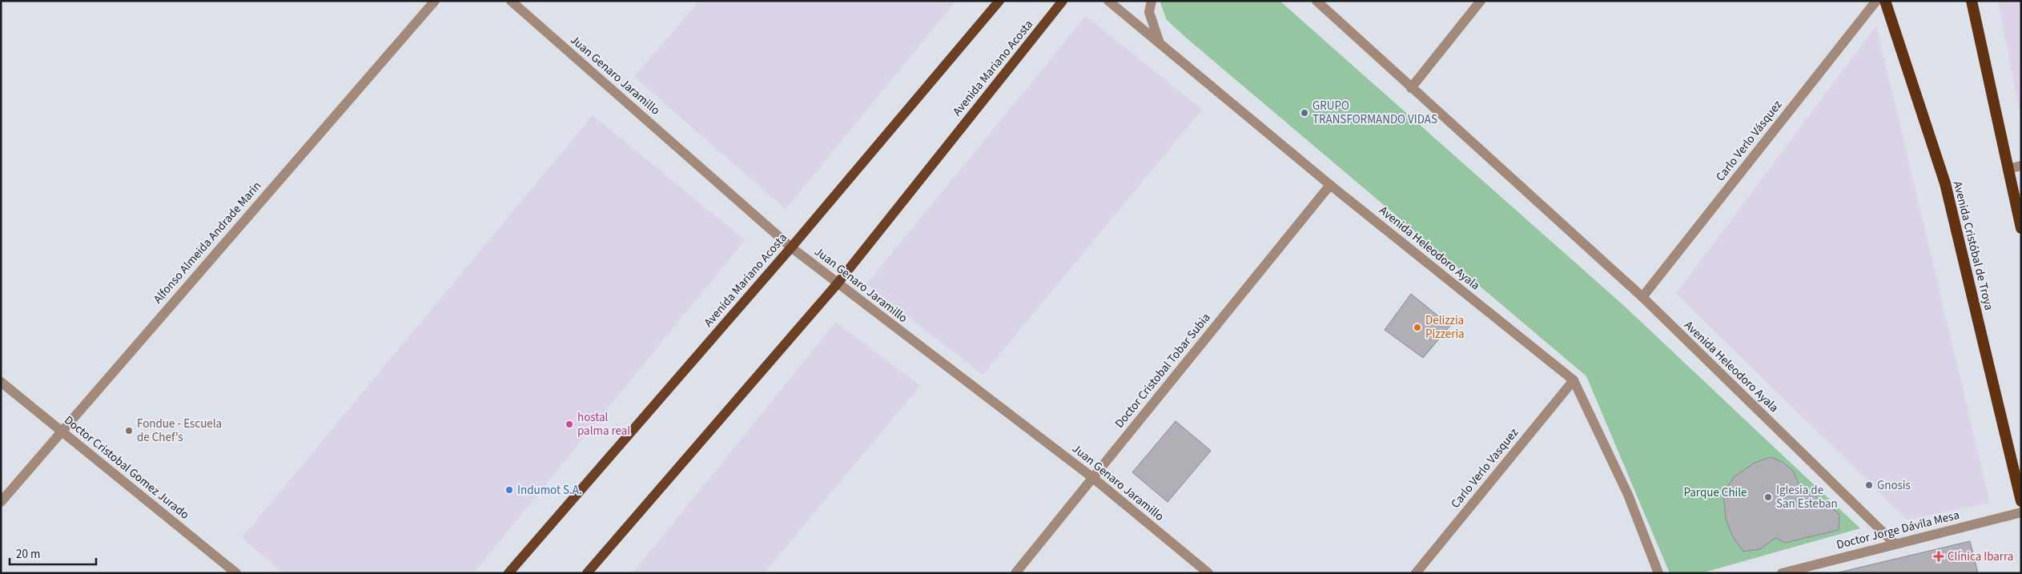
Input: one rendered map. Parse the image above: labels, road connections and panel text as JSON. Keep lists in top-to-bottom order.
{
  "streets": {
    "highway": ["Avenida Cristóbal de Troya"],
    "main road": ["Avenida Mariano Acosta"],
    "street": [
      "Juan Genaro Jaramillo",
      "Carlo Verlo Vásquez",
      "Alfonso Almeida Andrade Marin",
      "Avenida Heleodoro Ayala",
      "Doctor Cristobal Tobar Subia",
      "Doctor Cristobal Gomez Jurado",
      "Carlo Verlo Vasquez",
      "Doctor Jorge Dávila Mesa"
    ]
  },
  "crossings": [
    ["Avenida Mariano Acosta", "Juan Genaro Jaramillo"],
    ["Juan Genaro Jaramillo", "Doctor Cristobal Tobar Subia"],
    ["Carlo Verlo Vásquez", "Avenida Heleodoro Ayala"],
    ["Alfonso Almeida Andrade Marin", "Doctor Cristobal Gomez Jurado"],
    ["Avenida Heleodoro Ayala", "Doctor Cristobal Tobar Subia"],
    ["Avenida Heleodoro Ayala", "Carlo Verlo Vasquez"],
    ["Avenida Heleodoro Ayala", "Doctor Jorge Dávila Mesa"]
  ],
  "parks": ["Parque Chile"],
  "places": {
    "other": [
      "GRUPO TRANSFORMANDO VIDAS",
      "Delizzia Pizzeria",
      "hostal palma real",
      "Fondue - Escuela de Chef's",
      "Gnosis",
      "Indumot S.A.",
      "Iglesia de San Esteban"
    ],
    "health": ["Clínica Ibarra"]
  },
  "scale_bar": "20 m"
}
